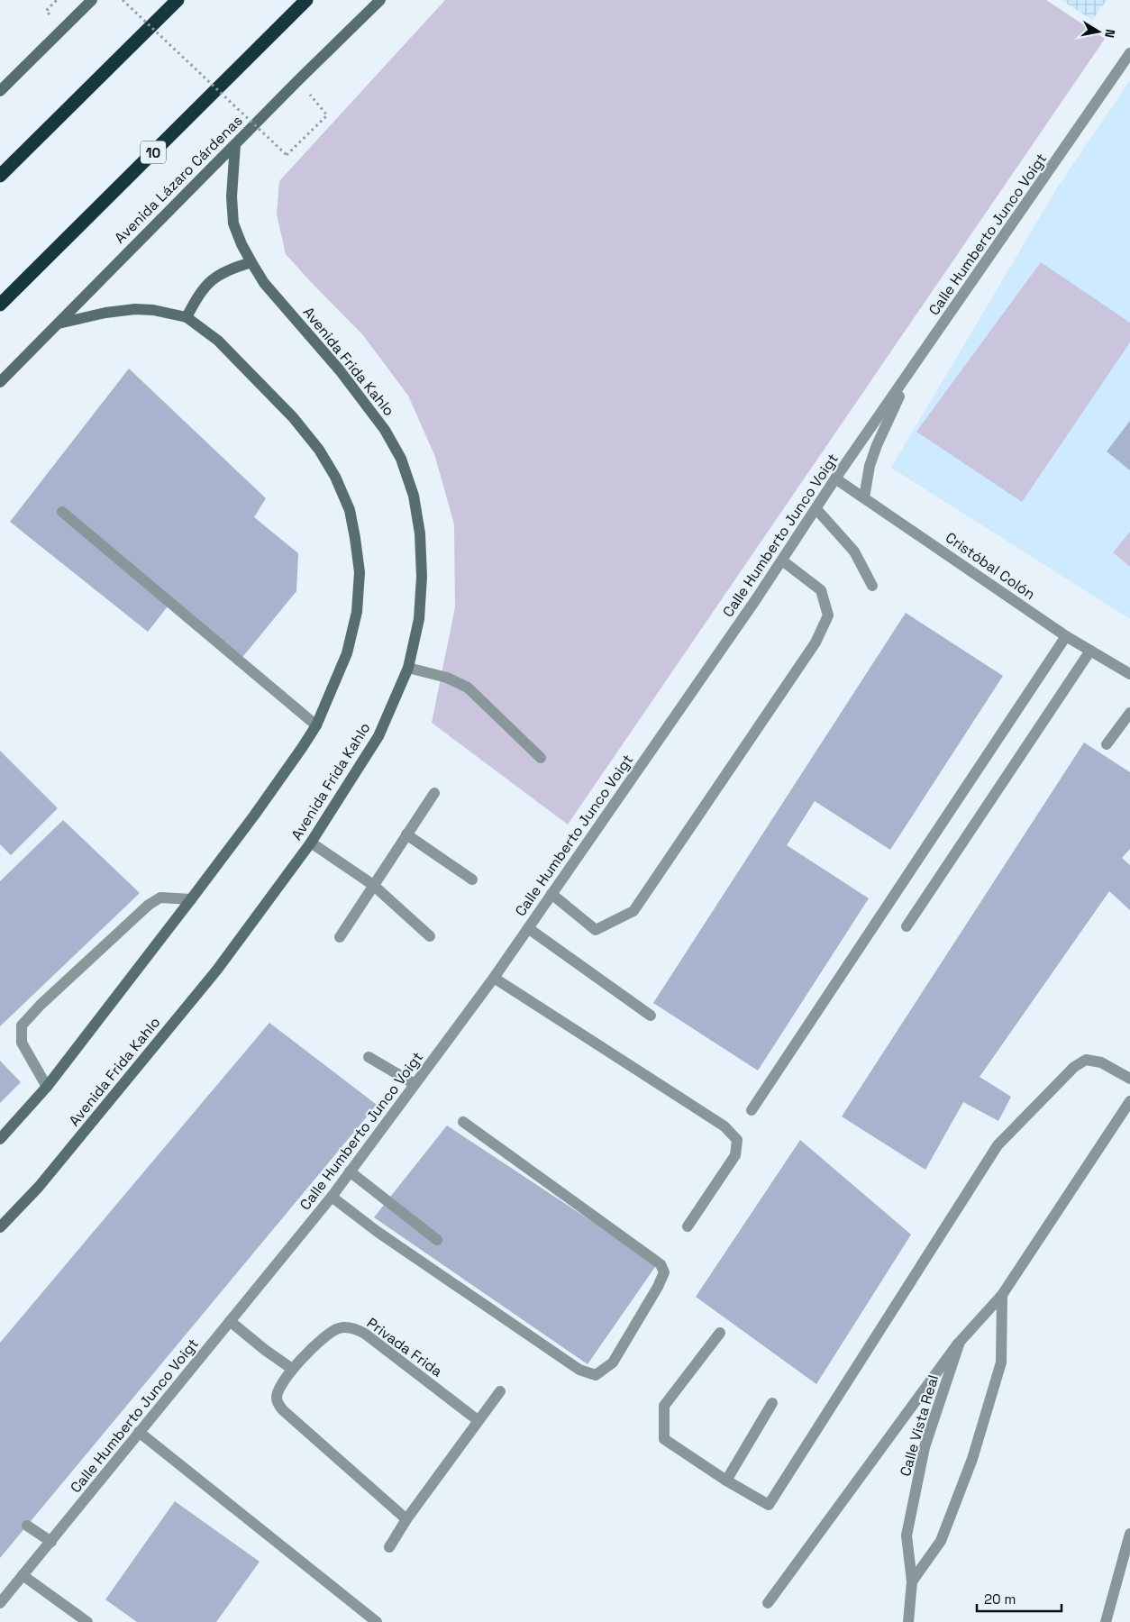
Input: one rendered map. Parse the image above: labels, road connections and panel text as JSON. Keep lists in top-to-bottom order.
{
  "streets": {
    "highway": ["10"],
    "street": [
      "Avenida Lázaro Cárdenas",
      "Calle Humberto Junco Voigt",
      "Avenida Frida Kahlo",
      "Cristóbal Colón",
      "Privada Frida",
      "Calle Vista Real"
    ]
  },
  "crossings": [
    ["Avenida Lázaro Cárdenas", "Avenida Frida Kahlo"],
    ["Calle Humberto Junco Voigt", "Cristóbal Colón"]
  ],
  "scale_bar": "20 m",
  "north": "right"
}
